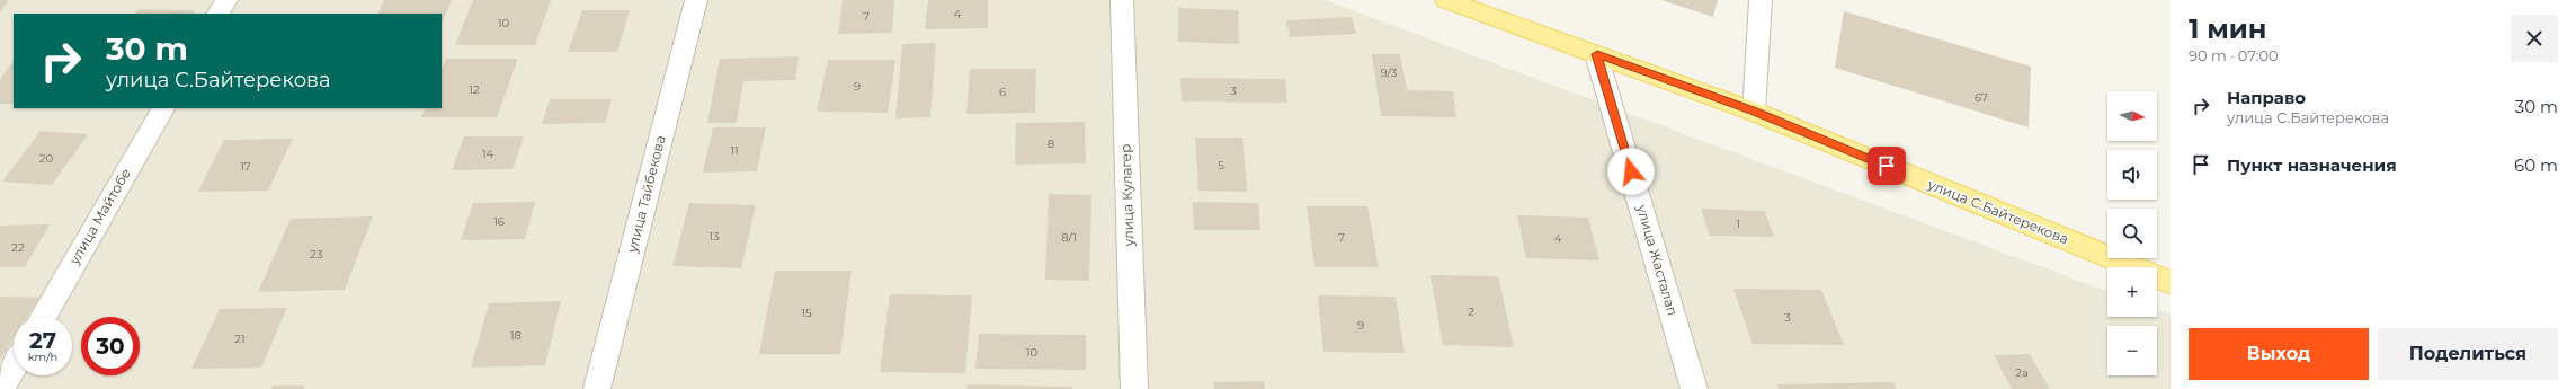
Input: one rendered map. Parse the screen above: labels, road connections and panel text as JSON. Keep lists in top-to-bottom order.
{
  "streets": {
    "main road": ["улица С.Байтерекова"],
    "street": [
      "улица Тайбекова",
      "улица Кулагер",
      "улица Майтобе",
      "улица Жасталап"
    ]
  },
  "crossings": [
    ["улица С.Байтерекова", "улица Жасталап"]
  ],
  "house_numbers": [
    "4",
    "7",
    "10",
    "9/3",
    "9",
    "12",
    "3",
    "6",
    "67",
    "8",
    "11",
    "14",
    "20",
    "5",
    "17",
    "16",
    "1",
    "13",
    "8/1",
    "7",
    "4",
    "22",
    "23",
    "2",
    "15",
    "3",
    "9",
    "18",
    "21",
    "10",
    "2а"
  ],
  "north": "right",
  "page": {
    "heading": ["1 мин", "90 m · 07:00"],
    "turn": ["30 m", "улица С.Байтерекова"],
    "list": [
      {
        "name": "Направо",
        "note": "улица С.Байтерекова",
        "value": "30 m"
      },
      {
        "name": "Пункт назначения",
        "value": "60 m"
      }
    ],
    "map_buttons": ["+", "−"],
    "speed": "27 km/h",
    "limit": "30",
    "buttons": ["Выход", "Поделиться"]
  }
}
